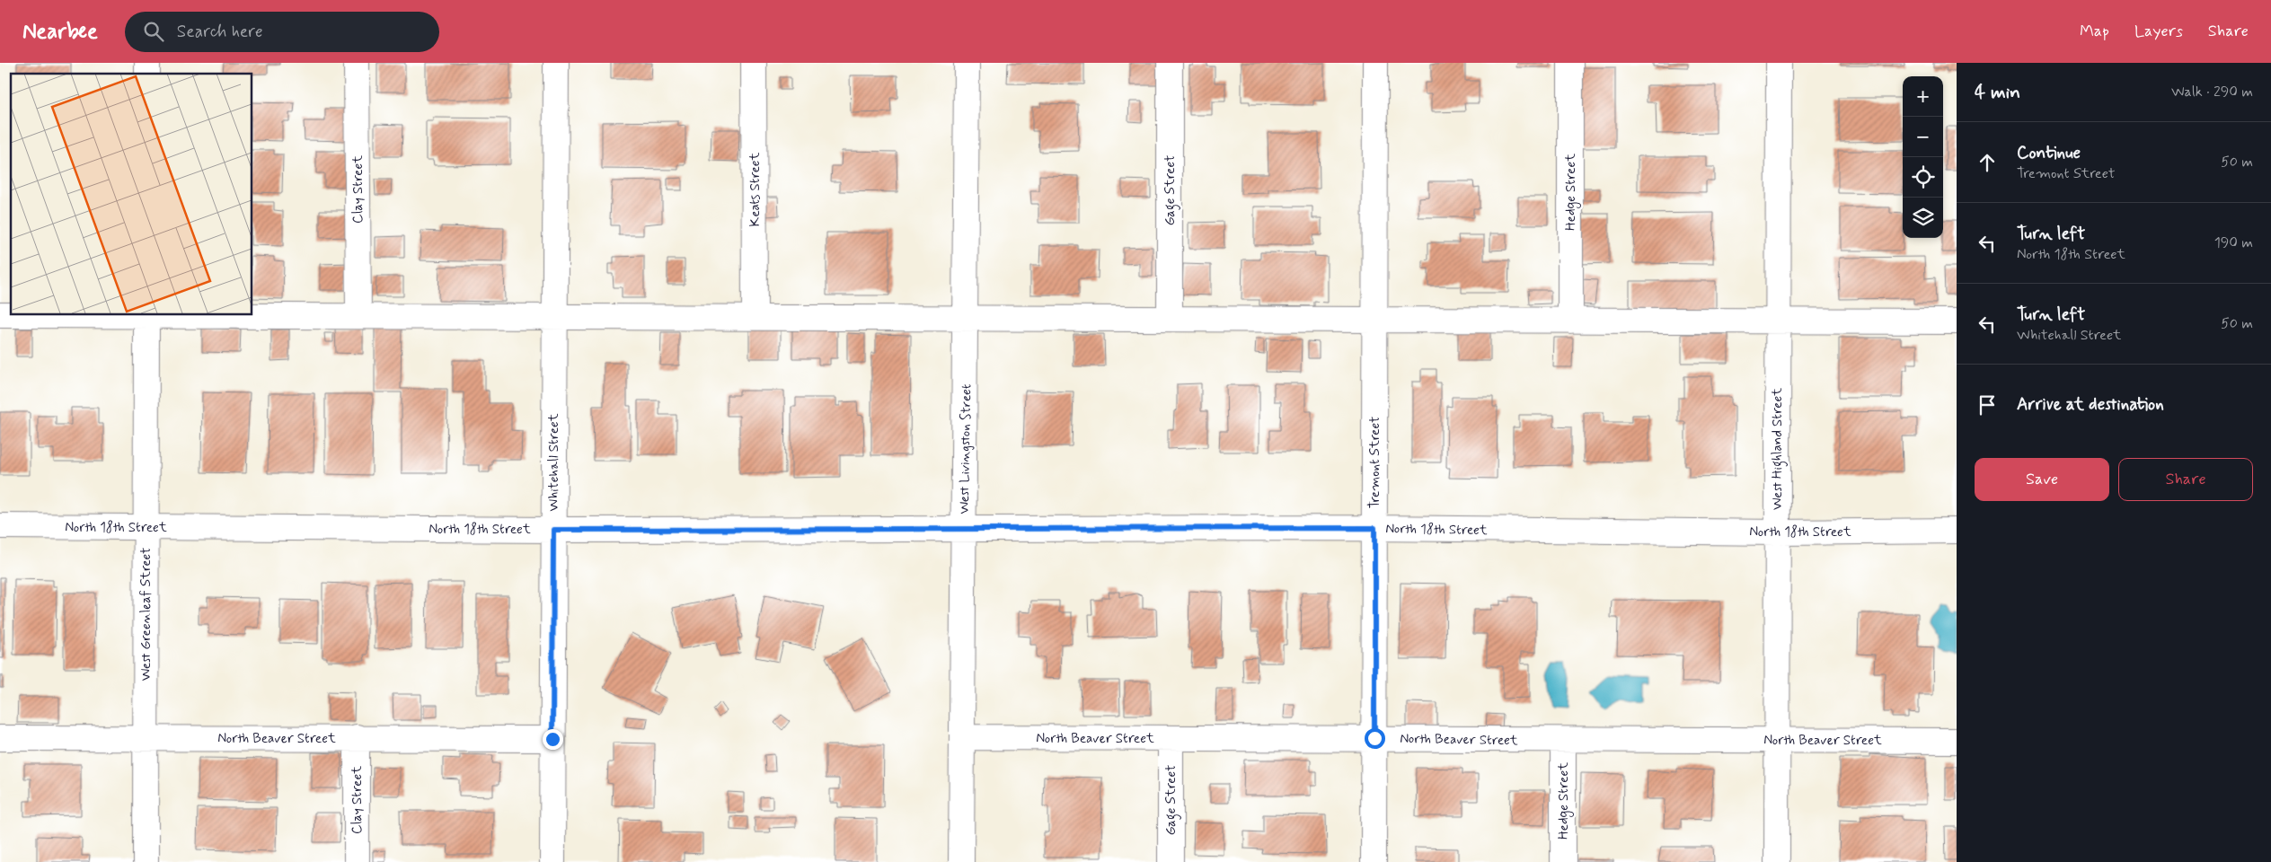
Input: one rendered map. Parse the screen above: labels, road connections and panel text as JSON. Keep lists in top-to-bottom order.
{
  "streets": {
    "street": [
      "Clay Street",
      "Keats Street",
      "Gage Street",
      "Hedge Street",
      "West Livingston Street",
      "West Highland Street",
      "Whitehall Street",
      "Tremont Street",
      "North 18th Street",
      "West Greenleaf Street",
      "North Beaver Street"
    ]
  },
  "crossings": [
    ["Clay Street", "North Beaver Street"],
    ["Gage Street", "North Beaver Street"],
    ["Hedge Street", "North Beaver Street"],
    ["West Livingston Street", "North 18th Street"],
    ["West Livingston Street", "North Beaver Street"],
    ["West Highland Street", "North 18th Street"],
    ["West Highland Street", "North Beaver Street"],
    ["Whitehall Street", "North 18th Street"],
    ["Whitehall Street", "North Beaver Street"],
    ["Tremont Street", "North 18th Street"],
    ["Tremont Street", "North Beaver Street"],
    ["North 18th Street", "West Greenleaf Street"],
    ["West Greenleaf Street", "North Beaver Street"]
  ],
  "page": {
    "header": "Nearbee",
    "search": "Search here",
    "nav": ["Map", "Layers", "Share"],
    "heading": ["4 min", "Walk · 290 m"],
    "map_buttons": ["+", "−"],
    "list": [
      ["Continue", "Tremont Street", "50 m"],
      ["Turn left", "North 18th Street", "190 m"],
      ["Turn left", "Whitehall Street", "50 m"],
      "Arrive at destination"
    ],
    "buttons": ["Save", "Share"]
  }
}
